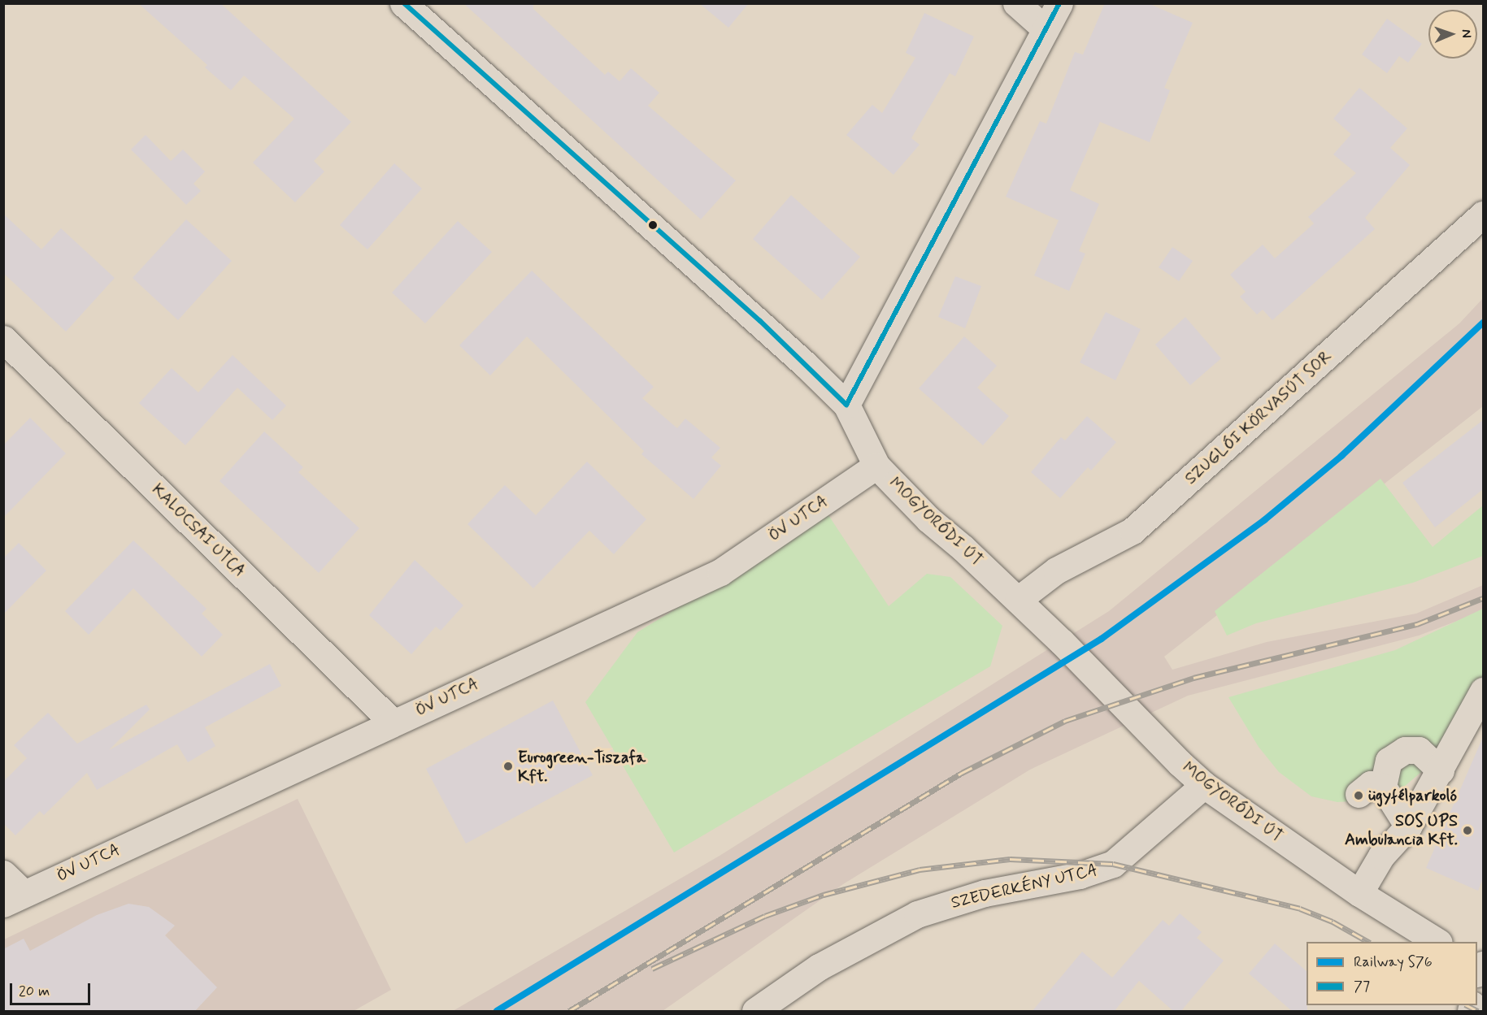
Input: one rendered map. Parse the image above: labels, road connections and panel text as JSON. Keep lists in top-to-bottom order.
{
  "streets": {
    "street": [
      "SZUGLÓI KÖRVASÚT SOR",
      "ÖV UTCA",
      "MOGYORÓDI ÚT",
      "KALOCSAI UTCA",
      "SZEDERKÉNY UTCA"
    ]
  },
  "crossings": [
    ["SZUGLÓI KÖRVASÚT SOR", "MOGYORÓDI ÚT"],
    ["ÖV UTCA", "MOGYORÓDI ÚT"],
    ["ÖV UTCA", "KALOCSAI UTCA"],
    ["MOGYORÓDI ÚT", "SZEDERKÉNY UTCA"]
  ],
  "places": ["Eurogreen-Tiszafa Kft.", "ügyfélparkoló", "SOS UPS Ambulancia Kft."],
  "lines": ["transit line 77", "rail line S76"],
  "legend": ["Railway S76", "77"],
  "scale_bar": "20 m",
  "north": "right"
}
